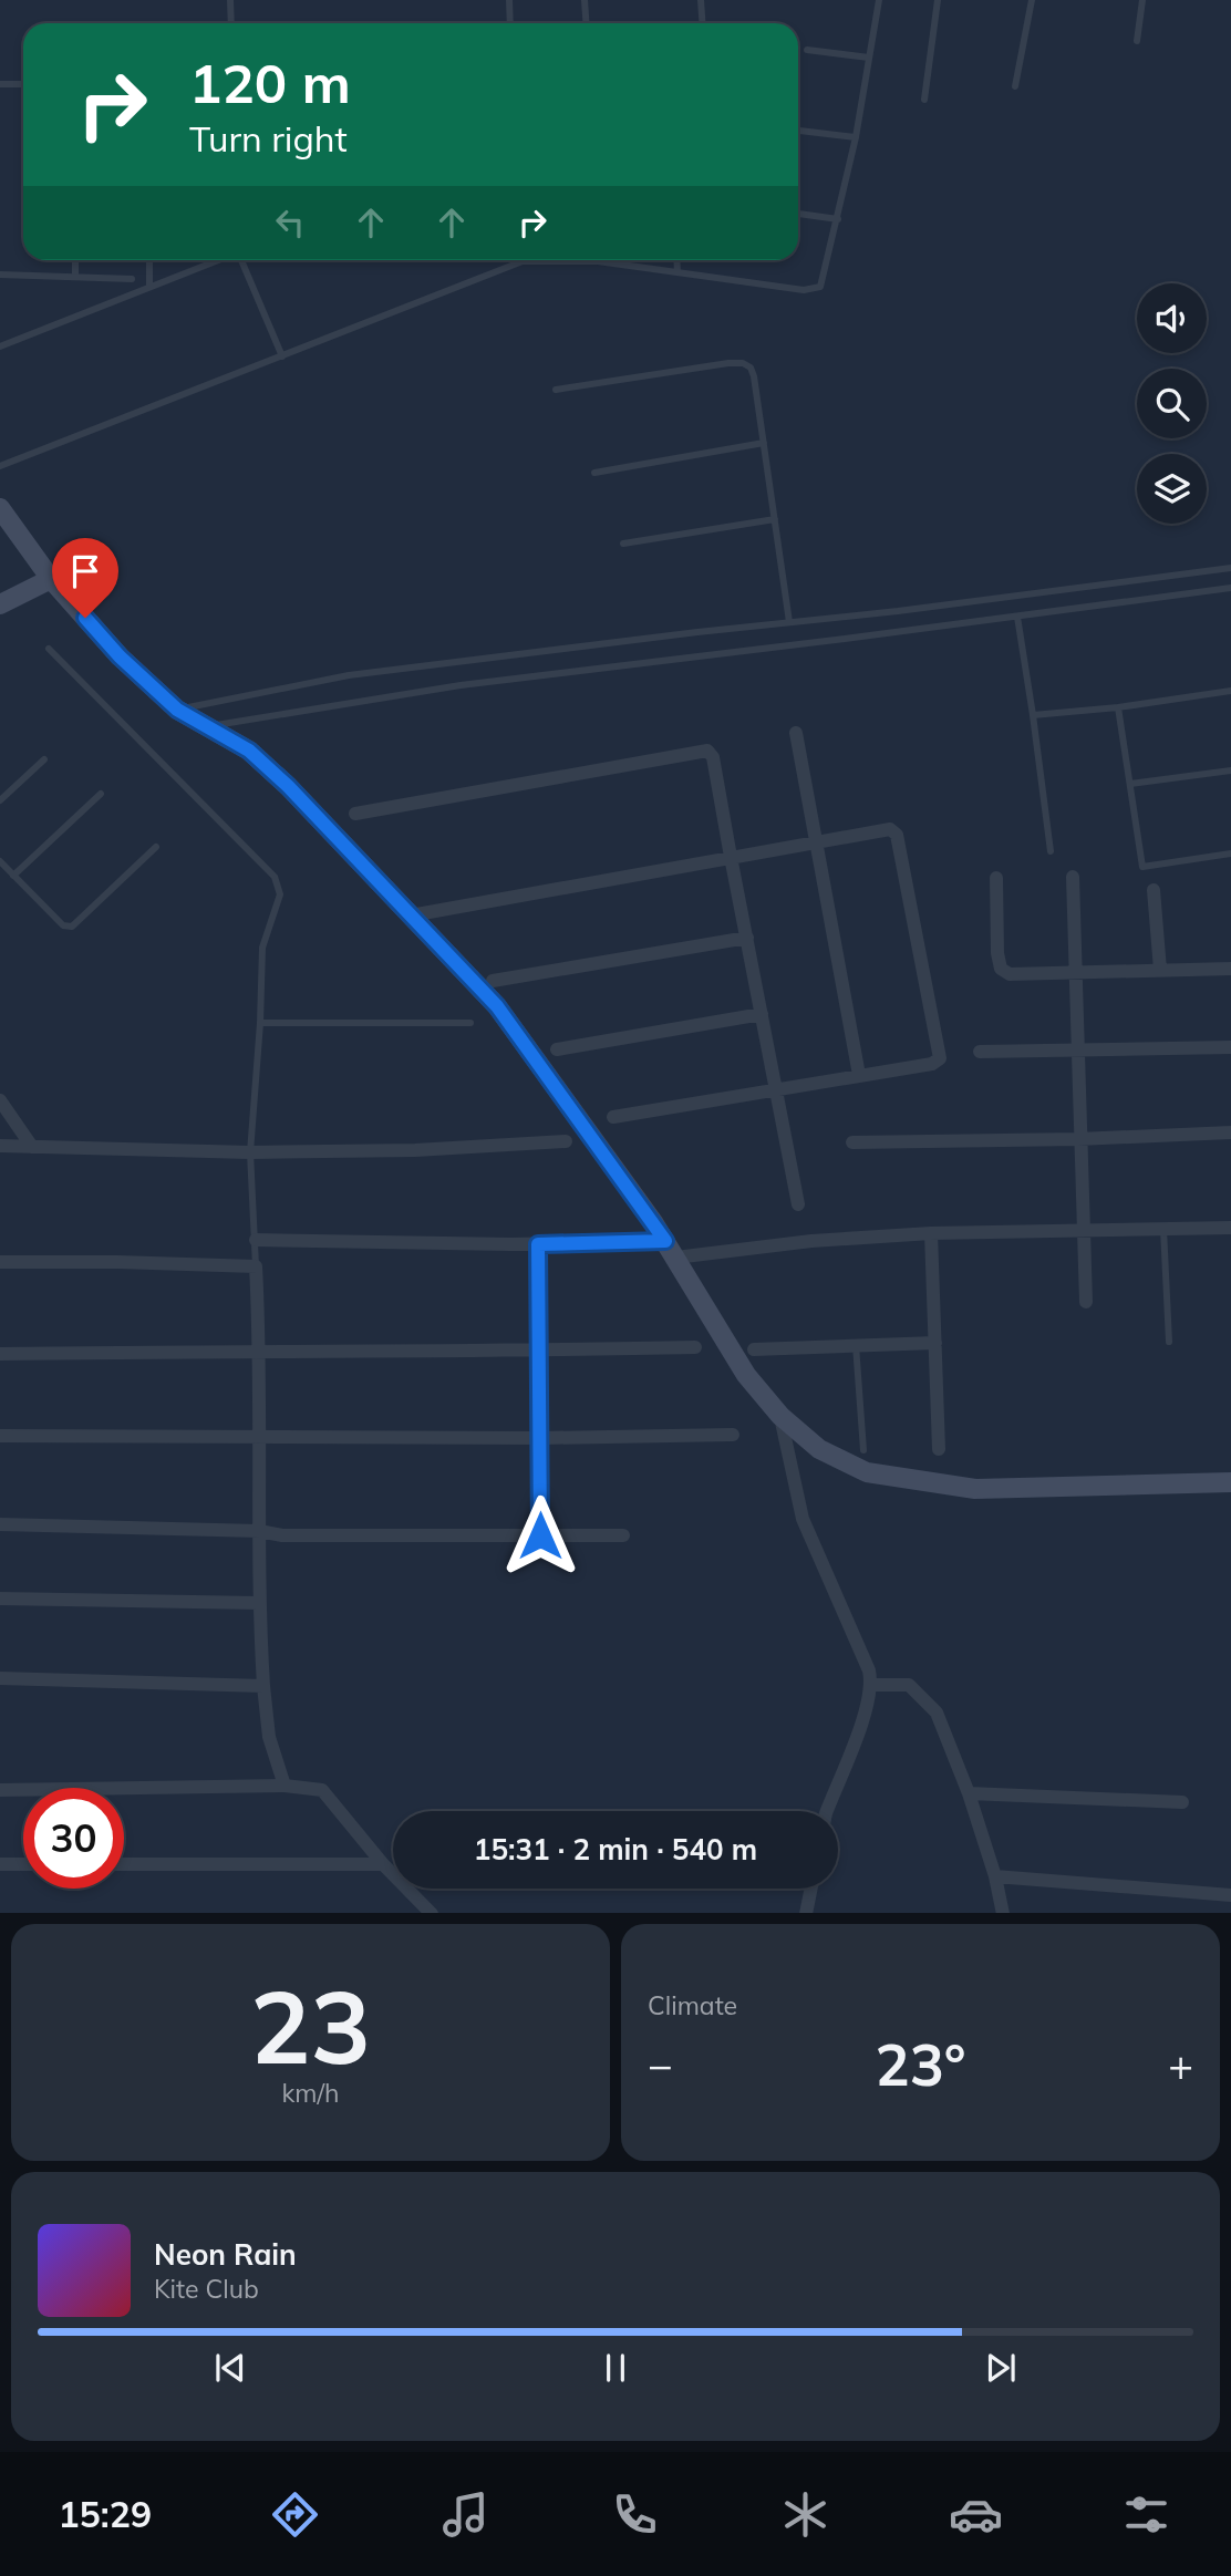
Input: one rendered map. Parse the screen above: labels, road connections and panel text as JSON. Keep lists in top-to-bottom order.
{
  "page": {
    "turn": ["120 m", "Turn right"],
    "limit": "30",
    "trip": "15:31 · 2 min · 540 m",
    "tile": [
      ["23", "km/h"],
      "Climate"
    ],
    "heat": ["−", "23°", "+"],
    "song": ["Neon Rain", "Kite Club"],
    "tabs": "15:29"
  }
}
